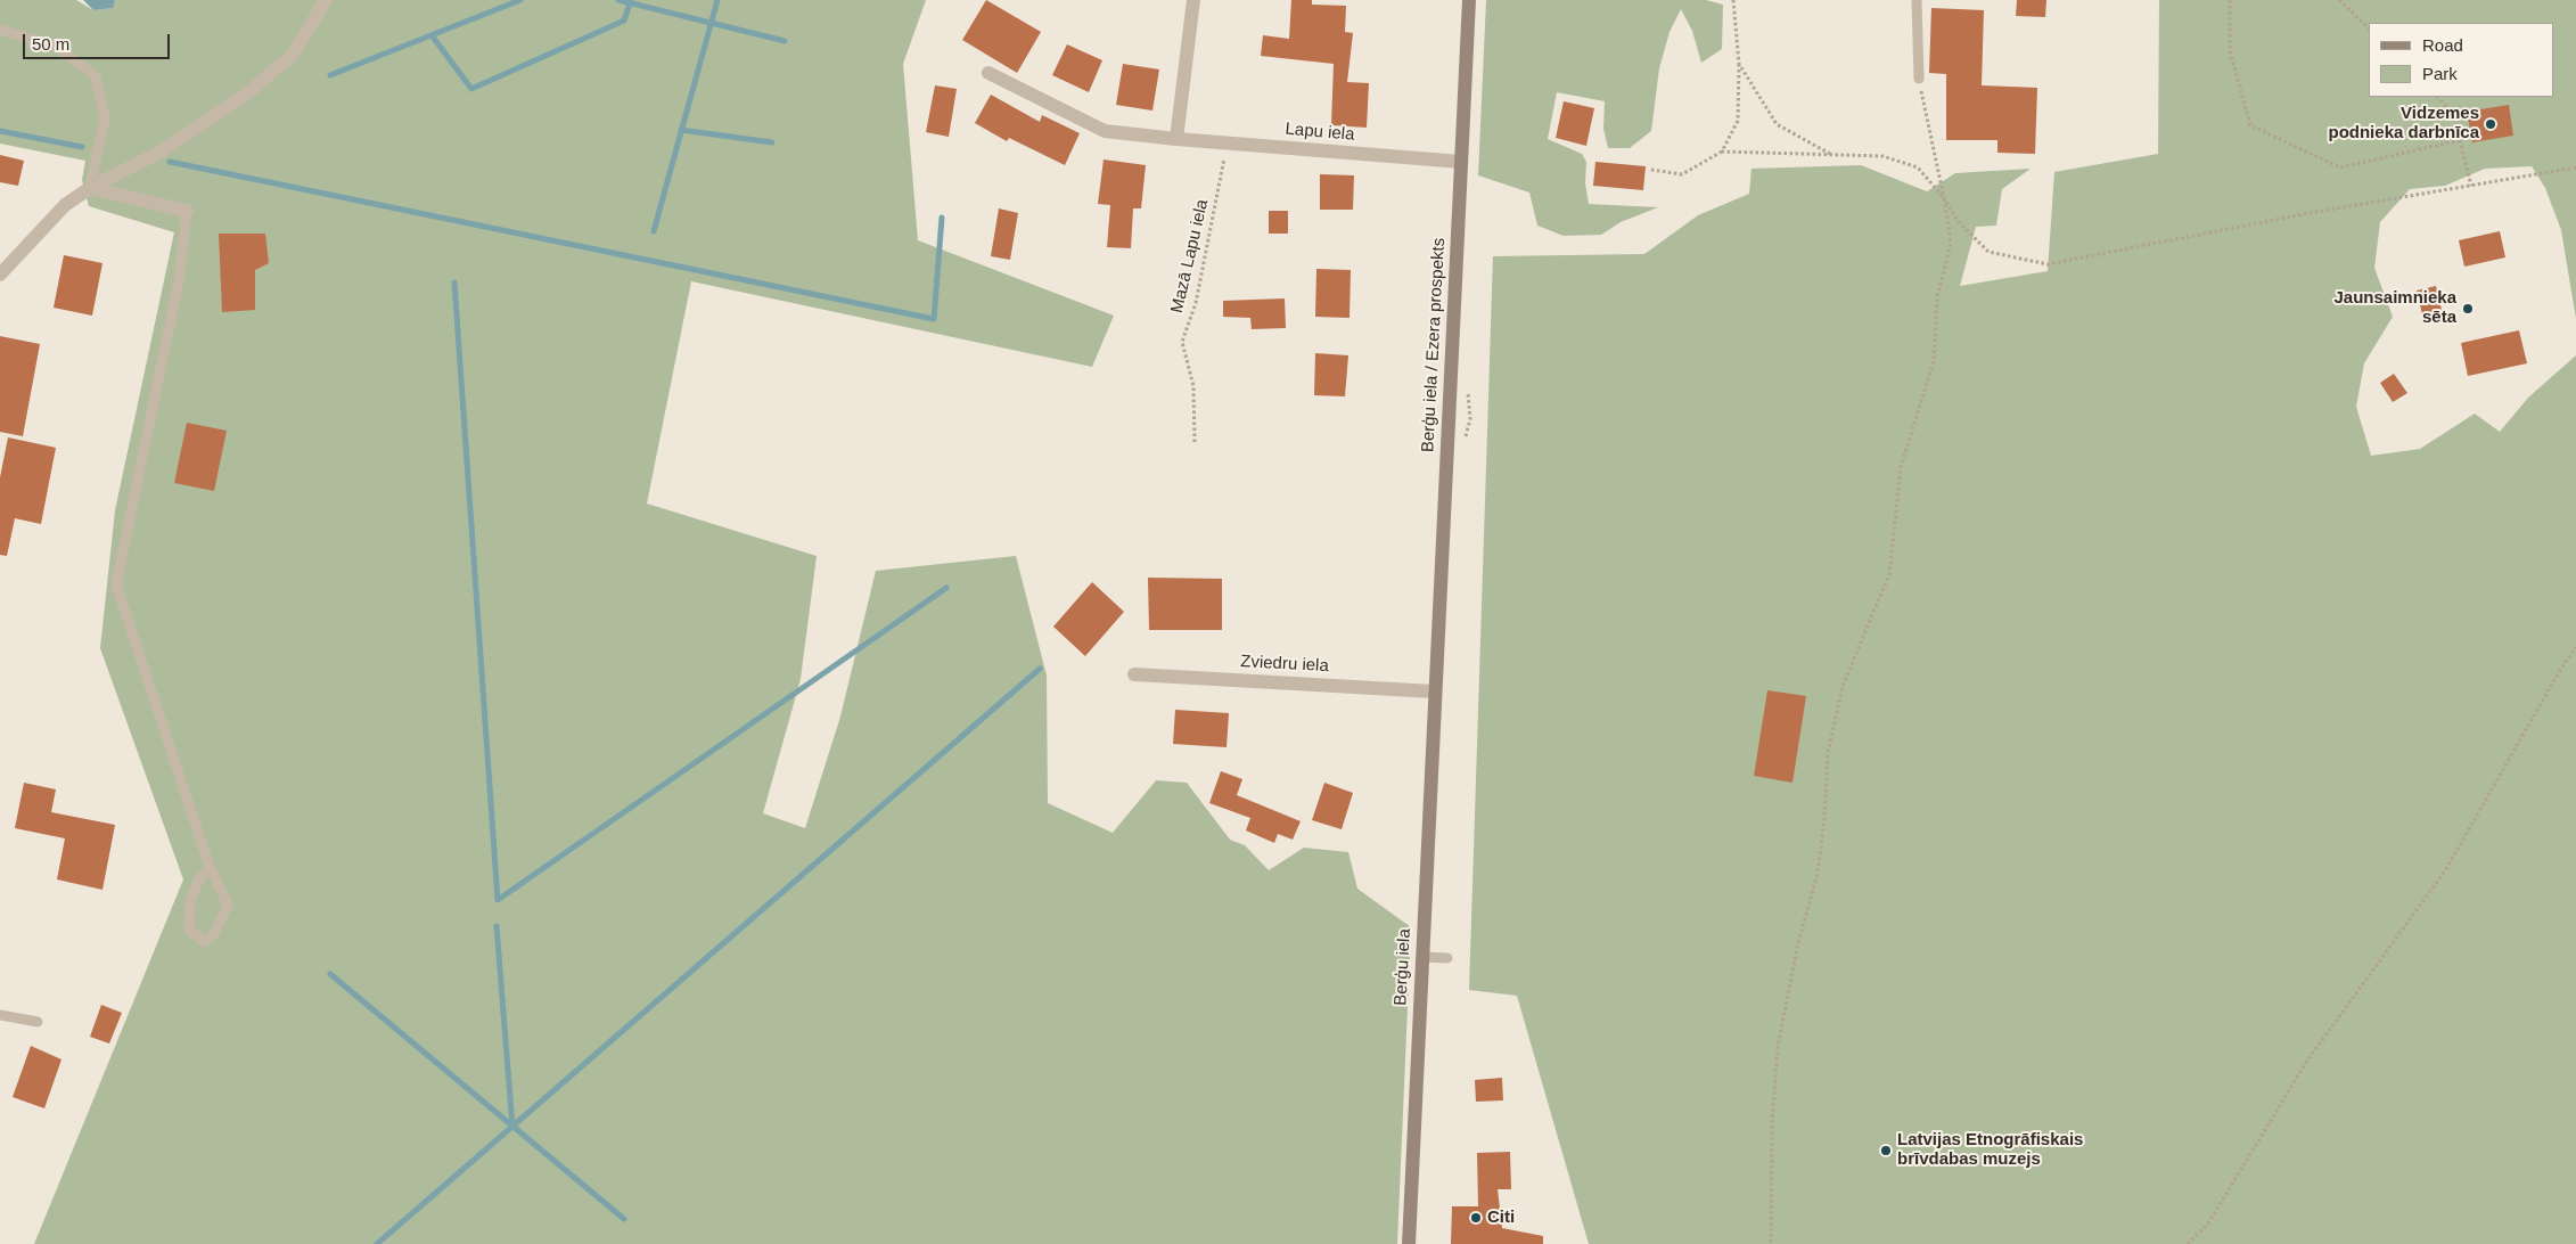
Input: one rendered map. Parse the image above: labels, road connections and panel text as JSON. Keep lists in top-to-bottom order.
{
  "streets": {
    "main road": ["Berģu iela / Ezera prospekts", "Berģu iela"],
    "street": ["Lapu iela", "Zviedru iela"],
    "path": ["Mazā Lapu iela"]
  },
  "crossings": [
    ["Lapu iela", "Mazā Lapu iela"],
    ["Lapu iela", "Berģu iela / Ezera prospekts"],
    ["Berģu iela / Ezera prospekts", "Zviedru iela"],
    ["Berģu iela / Ezera prospekts", "Berģu iela"],
    ["Zviedru iela", "Berģu iela"]
  ],
  "places": [
    "Vidzemes podnieka darbnīca",
    "Jaunsaimnieka sēta",
    "Latvijas Etnogrāfiskais brīvdabas muzejs",
    "Citi"
  ],
  "legend": ["Road", "Park"],
  "scale_bar": "50 m"
}
